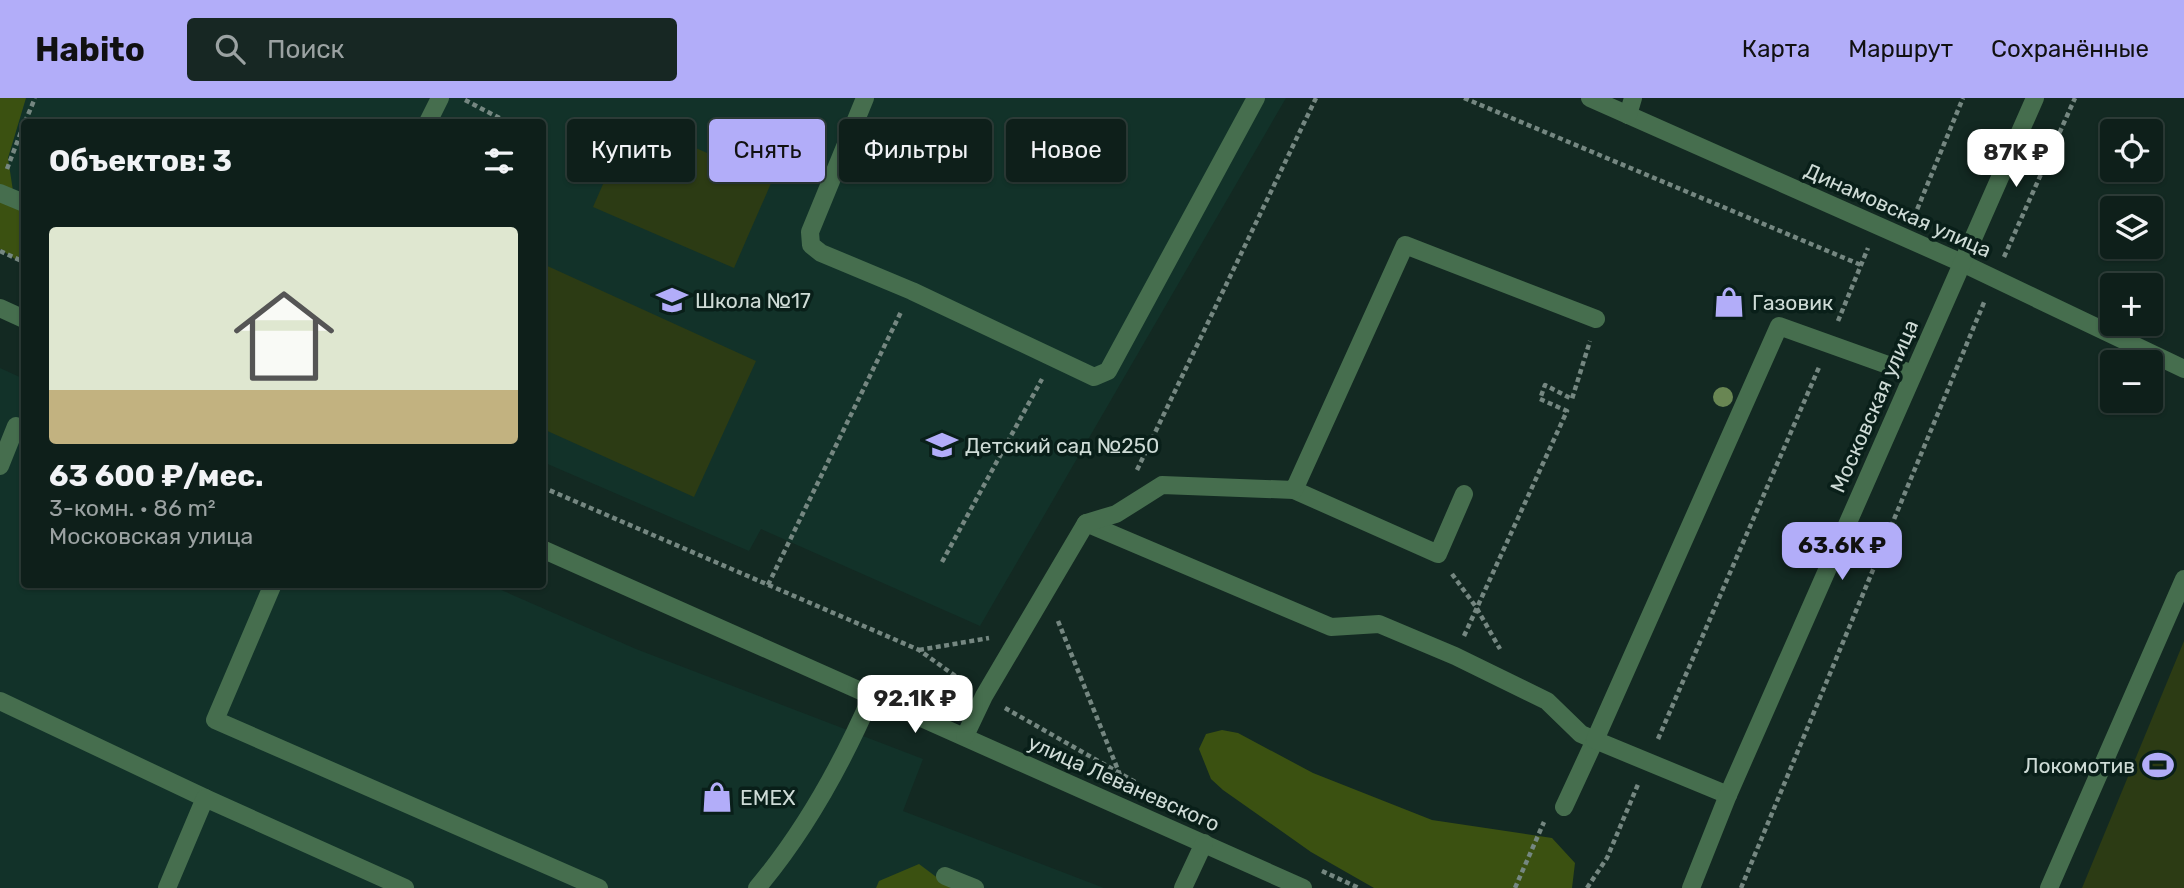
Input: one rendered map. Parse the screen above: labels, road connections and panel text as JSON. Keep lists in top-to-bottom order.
{
  "streets": {
    "street": ["Динамовская улица", "Московская улица", "улица Леваневского"]
  },
  "crossings": [
    ["Динамовская улица", "Московская улица"]
  ],
  "places": {
    "school or university": ["Школа №17", "Детский сад №250"],
    "shop": ["Газовик", "EMEX"],
    "sports": ["Локомотив"]
  },
  "page": {
    "header": "Habito",
    "search": "Поиск",
    "nav": ["Карта", "Маршрут", "Сохранённые"],
    "map_buttons": ["+", "−"],
    "chip": [
      "Купить",
      "Снять",
      "Фильтры",
      "Новое"
    ],
    "heading": "Объектов: 3",
    "price": ["87K ₽", "63.6K ₽", "92.1K ₽"],
    "list": [
      {
        "name": "63 600 ₽/мес.",
        "note": "3-комн. · 86 m² · Московская улица"
      }
    ]
  }
}
